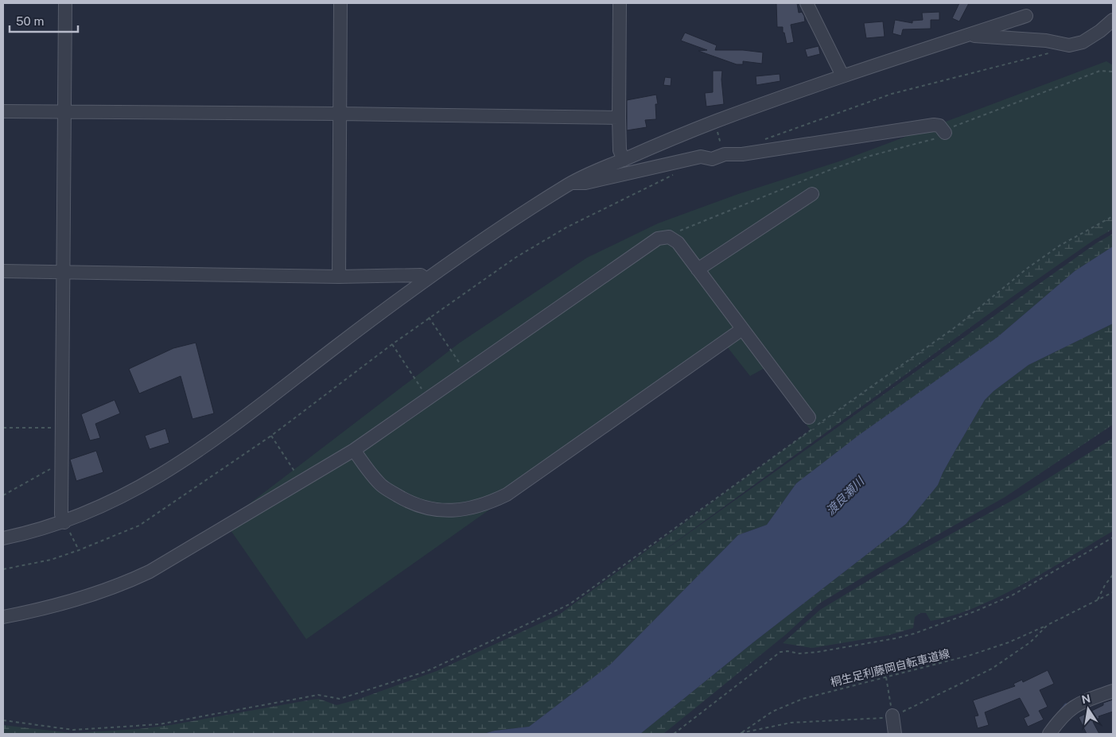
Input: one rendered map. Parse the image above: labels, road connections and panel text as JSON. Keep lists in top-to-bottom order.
{
  "streets": {
    "path": ["桐生足利藤岡自転車道線"]
  },
  "water": ["渡良瀬川"],
  "scale_bar": "50 m",
  "north": "top"
}
